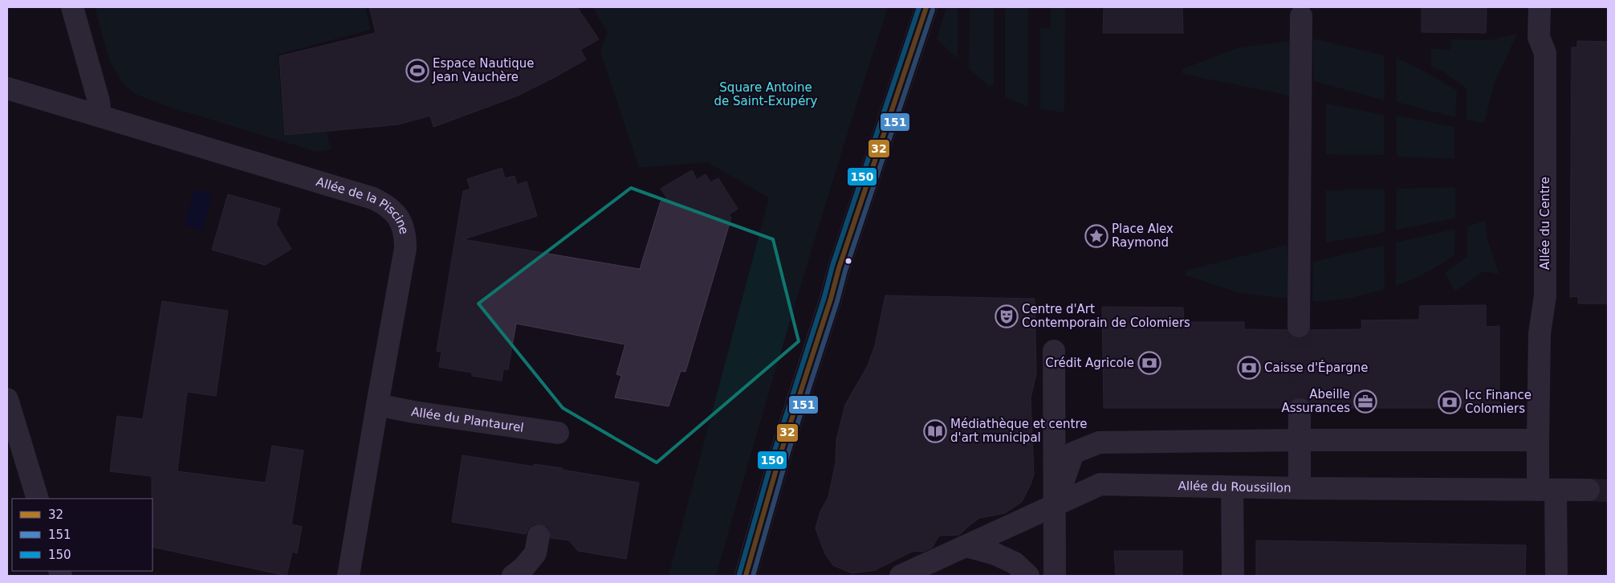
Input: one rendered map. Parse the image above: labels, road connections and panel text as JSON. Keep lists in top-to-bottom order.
{
  "streets": {
    "street": [
      "Allée de la Piscine",
      "Allée du Centre",
      "Allée du Plantaurel",
      "Allée du Roussillon"
    ]
  },
  "crossings": [
    ["Allée de la Piscine", "Allée du Plantaurel"],
    ["Allée du Centre", "Allée du Roussillon"]
  ],
  "parks": ["Square Antoine de Saint-Exupéry"],
  "places": {
    "sports": ["Espace Nautique Jean Vauchère"],
    "place": ["Place Alex Raymond"],
    "theatre": ["Centre d'Art Contemporain de Colomiers"],
    "bank": ["Crédit Agricole", "Caisse d'Épargne", "Icc Finance Colomiers"],
    "office": ["Abeille Assurances"],
    "library": ["Médiathèque et centre d'art municipal"]
  },
  "lines": ["transit line 32", "transit line 150", "transit line 151"],
  "legend": ["32", "151", "150"]
}
